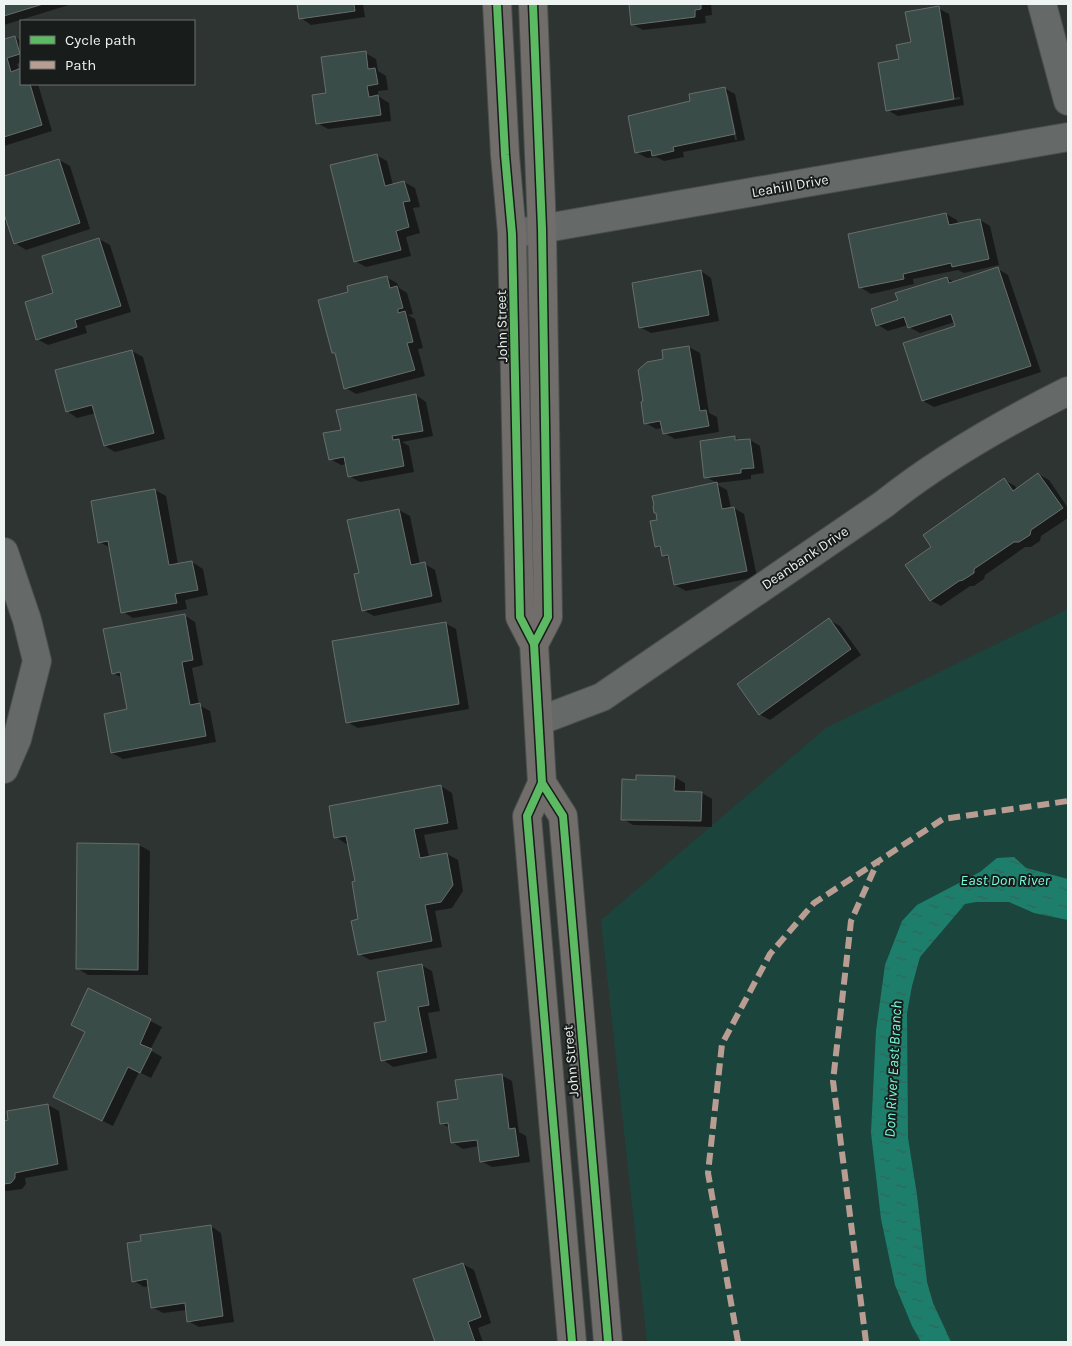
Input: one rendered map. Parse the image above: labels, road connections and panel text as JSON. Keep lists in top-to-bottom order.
{
  "streets": {
    "main road": ["John Street"],
    "street": ["Leahill Drive", "Deanbank Drive"]
  },
  "crossings": [
    ["Leahill Drive", "John Street"],
    ["John Street", "Deanbank Drive"]
  ],
  "water": ["East Don River", "Don River East Branch"],
  "legend": ["Cycle path", "Path"]
}
